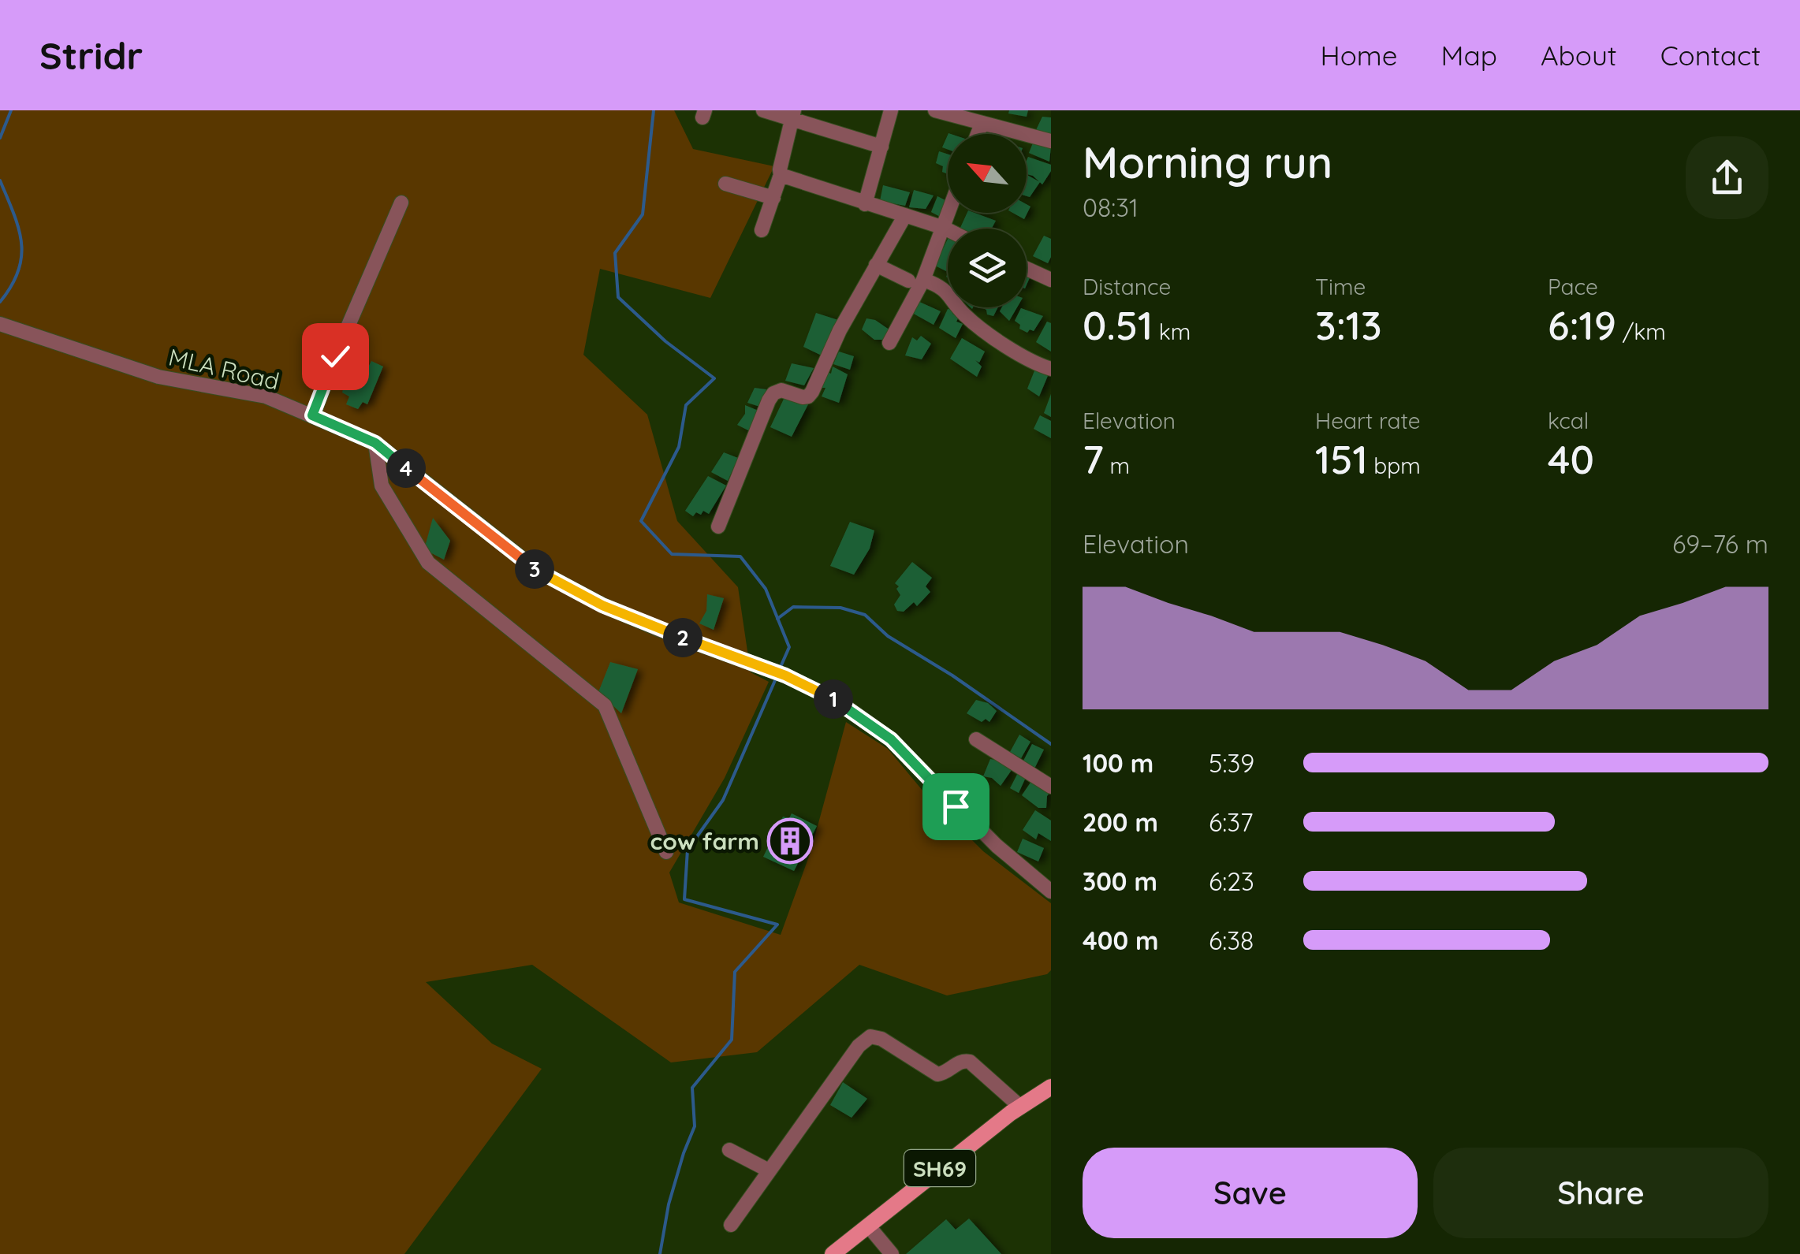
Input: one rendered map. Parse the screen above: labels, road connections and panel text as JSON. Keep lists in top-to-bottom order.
{
  "streets": {
    "main road": ["SH69"],
    "street": ["MLA Road"]
  },
  "places": {
    "building": ["cow farm"]
  },
  "north": "top left",
  "page": {
    "header": "Stridr",
    "nav": [
      "Home",
      "Map",
      "About",
      "Contact"
    ],
    "heading": ["Morning run", "08:31"],
    "stats": [
      ["Distance", "0.51 km"],
      ["Time", "3:13"],
      ["Pace", "6:19 /km"],
      ["Elevation", "7 m"],
      ["Heart rate", "151 bpm"],
      ["kcal", "40"]
    ],
    "pins": [
      "4",
      "3",
      "2",
      "1"
    ],
    "chart": ["Elevation", "69–76 m"],
    "list": [
      {
        "name": "100 m",
        "note": "5:39"
      },
      {
        "name": "200 m",
        "note": "6:37"
      },
      {
        "name": "300 m",
        "note": "6:23"
      },
      {
        "name": "400 m",
        "note": "6:38"
      }
    ],
    "buttons": ["Save", "Share"]
  }
}
